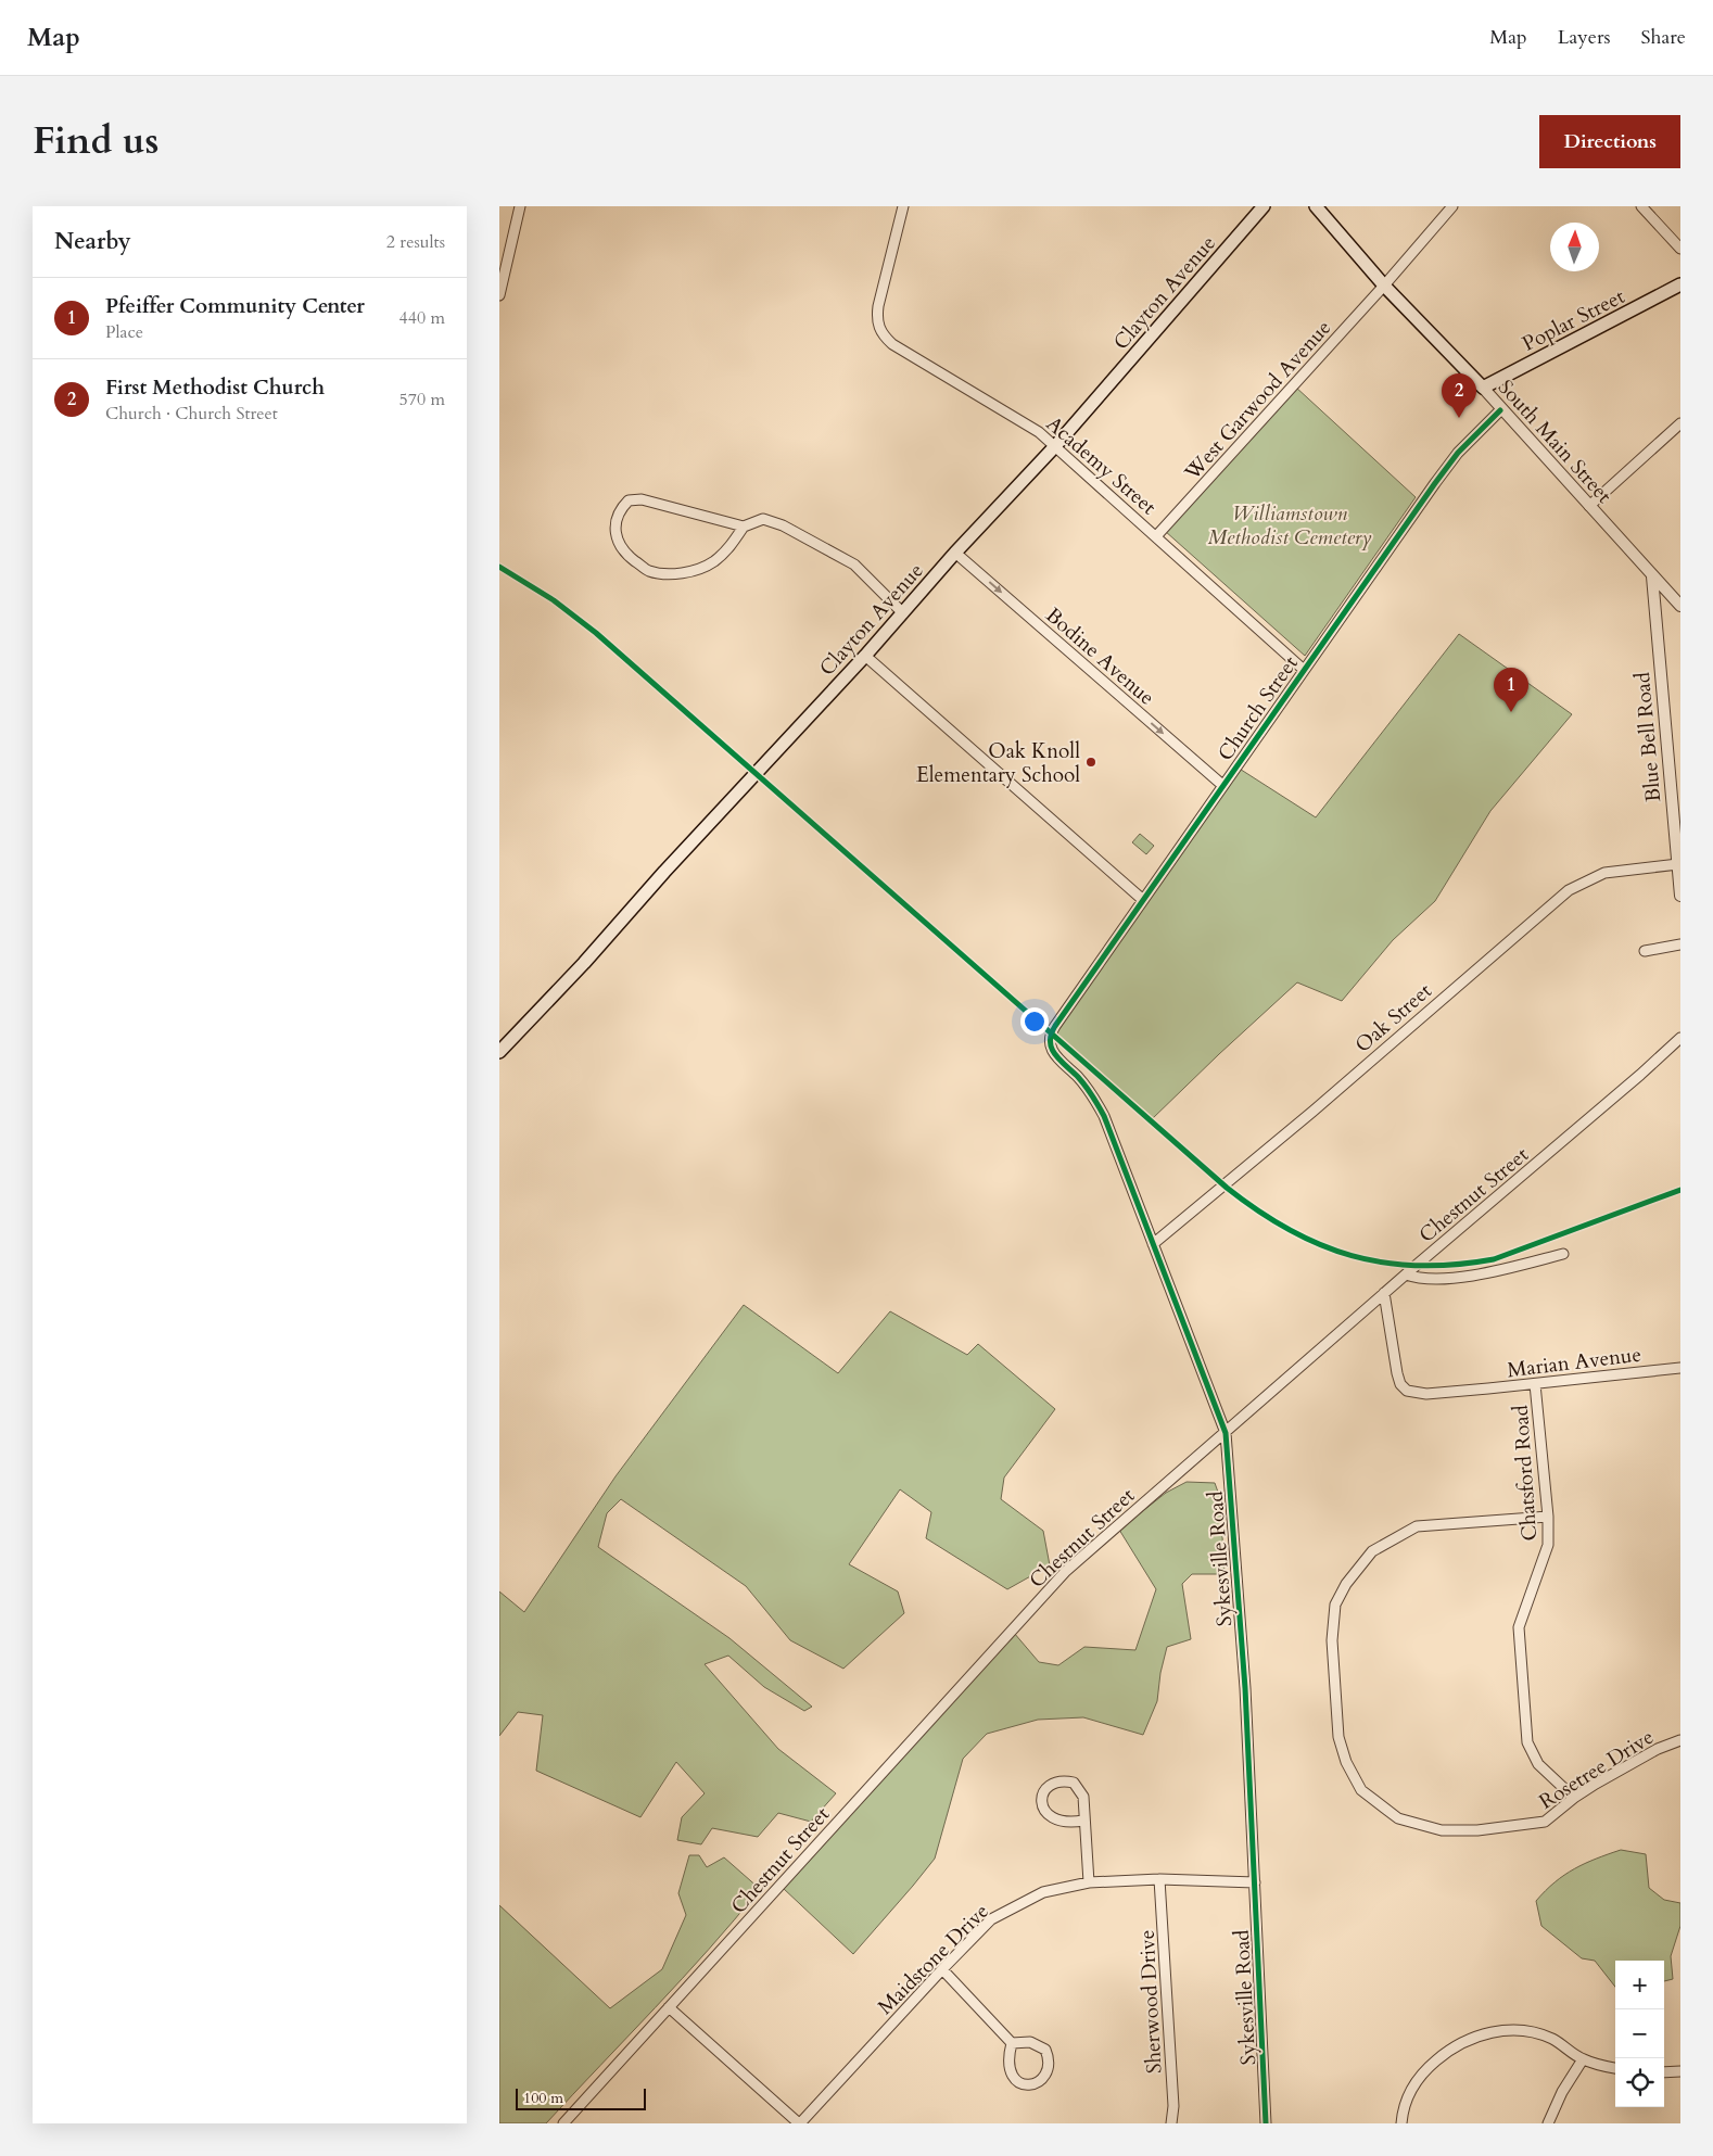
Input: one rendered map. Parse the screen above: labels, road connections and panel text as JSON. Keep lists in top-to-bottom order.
{
  "streets": {
    "main road": ["Clayton Avenue", "Poplar Street", "South Main Street"],
    "street": [
      "West Garwood Avenue",
      "Academy Street",
      "Bodine Avenue",
      "Church Street",
      "Blue Bell Road",
      "Oak Street",
      "Chestnut Street",
      "Marian Avenue",
      "Chatsford Road",
      "Sykesville Road",
      "Rosetree Drive",
      "Maidstone Drive",
      "Sherwood Drive"
    ]
  },
  "crossings": [
    ["Clayton Avenue", "Academy Street"],
    ["Clayton Avenue", "Bodine Avenue"],
    ["Poplar Street", "South Main Street"],
    ["West Garwood Avenue", "South Main Street"],
    ["West Garwood Avenue", "Academy Street"],
    ["South Main Street", "Church Street"],
    ["South Main Street", "Blue Bell Road"],
    ["Academy Street", "Church Street"],
    ["Bodine Avenue", "Church Street"],
    ["Church Street", "Sykesville Road"],
    ["Blue Bell Road", "Oak Street"],
    ["Oak Street", "Sykesville Road"],
    ["Chestnut Street", "Marian Avenue"],
    ["Chestnut Street", "Sykesville Road"],
    ["Marian Avenue", "Chatsford Road"],
    ["Chatsford Road", "Rosetree Drive"],
    ["Sykesville Road", "Maidstone Drive"],
    ["Maidstone Drive", "Sherwood Drive"]
  ],
  "one_way": ["Bodine Avenue"],
  "parks": ["Williamstown Methodist Cemetery"],
  "places": ["Oak Knoll Elementary School"],
  "scale_bar": "100 m",
  "north": "top",
  "page": {
    "header": "Map",
    "nav": ["Map", "Layers", "Share"],
    "title": "Find us",
    "buttons": "Directions",
    "heading": ["Nearby", "2 results"],
    "list": [
      {
        "mark": "1",
        "name": "Pfeiffer Community Center",
        "note": "Place",
        "value": "440 m"
      },
      {
        "mark": "2",
        "name": "First Methodist Church",
        "note": "Church · Church Street",
        "value": "570 m"
      }
    ],
    "pins": ["2", "1"],
    "map_buttons": ["+", "−"],
    "scale": "100 m"
  }
}
